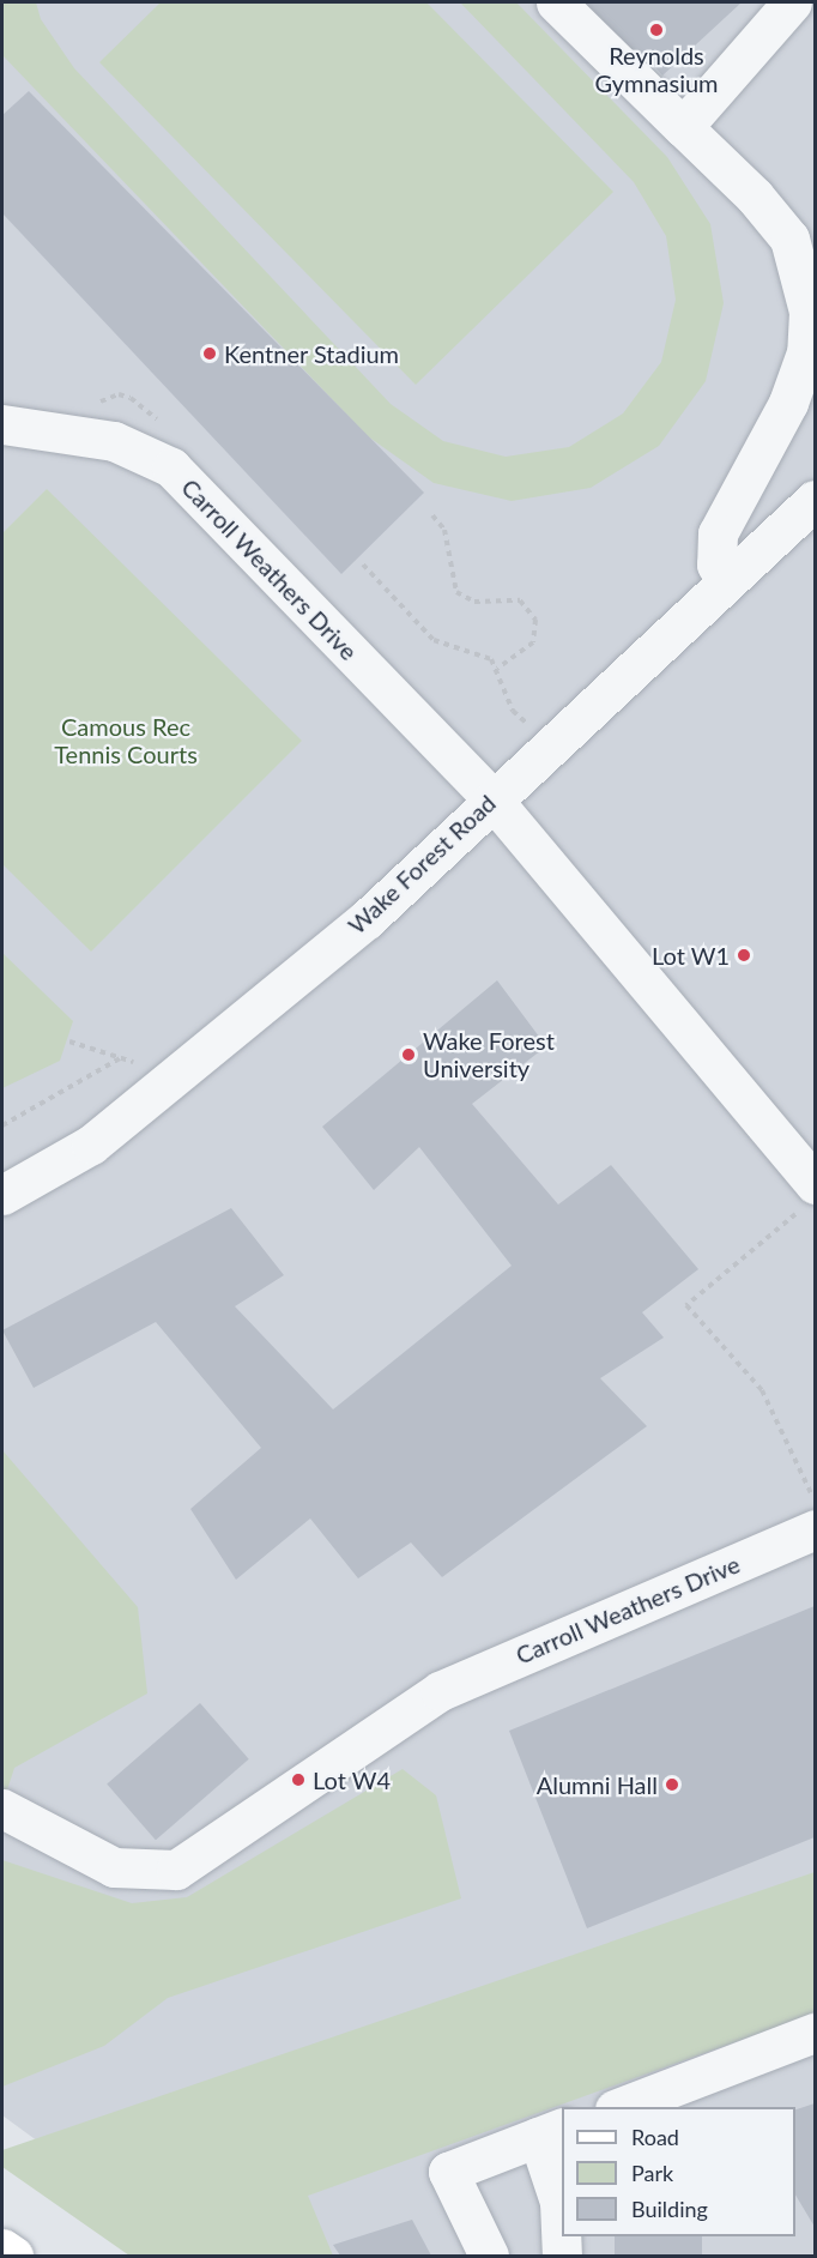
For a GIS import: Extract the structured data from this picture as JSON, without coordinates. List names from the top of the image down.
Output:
{
  "streets": {
    "street": ["Carroll Weathers Drive", "Wake Forest Road"]
  },
  "crossings": [
    ["Carroll Weathers Drive", "Wake Forest Road"]
  ],
  "parks": ["Camous Rec Tennis Courts"],
  "places": [
    "Reynolds Gymnasium",
    "Kentner Stadium",
    "Lot W1",
    "Wake Forest University",
    "Lot W4",
    "Alumni Hall"
  ],
  "legend": ["Road", "Park", "Building"]
}
